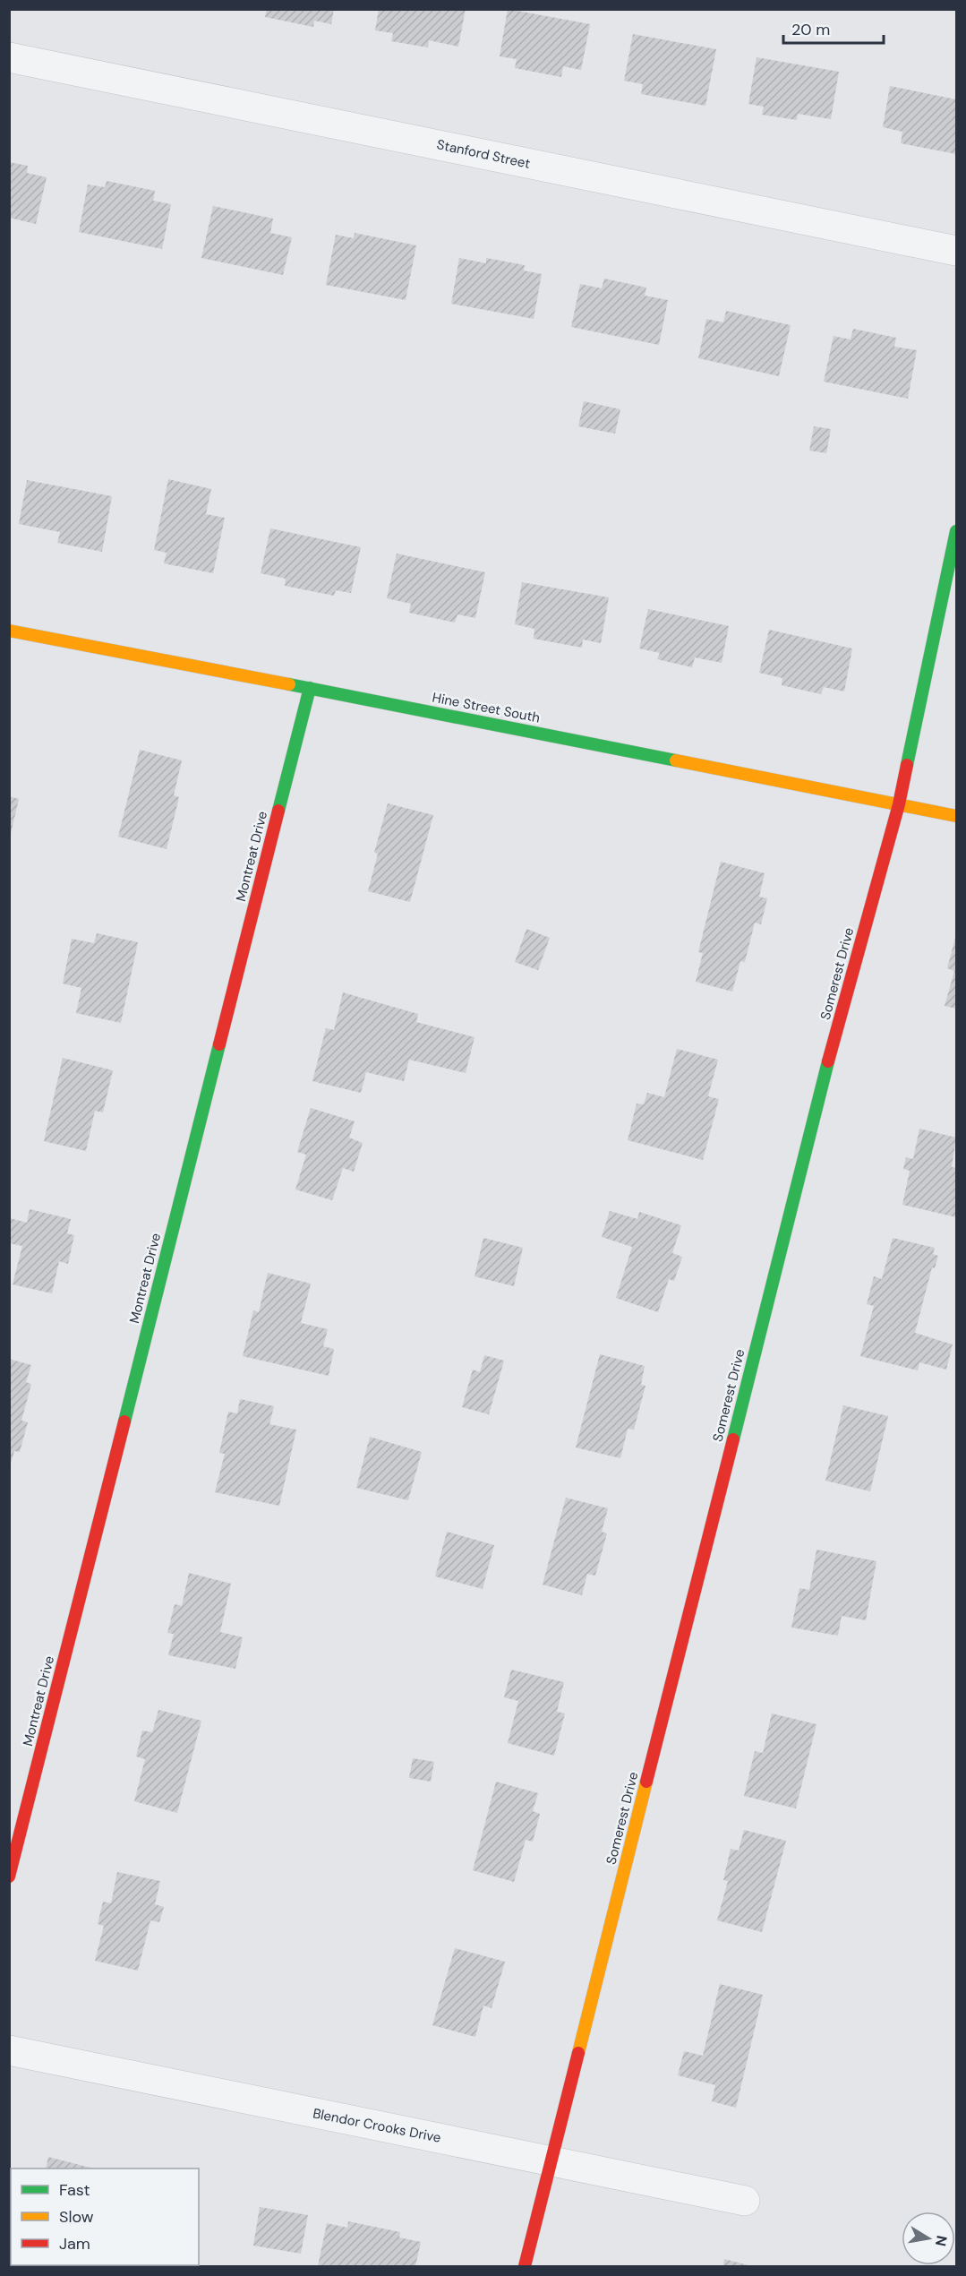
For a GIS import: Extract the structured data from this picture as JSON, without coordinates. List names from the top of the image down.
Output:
{
  "streets": {
    "street": [
      "Stanford Street",
      "Hine Street South",
      "Montreat Drive",
      "Somerest Drive",
      "Blendor Crooks Drive"
    ]
  },
  "crossings": [
    ["Hine Street South", "Montreat Drive"],
    ["Hine Street South", "Somerest Drive"],
    ["Somerest Drive", "Blendor Crooks Drive"]
  ],
  "legend": ["Fast", "Slow", "Jam"],
  "scale_bar": "20 m",
  "north": "right"
}
